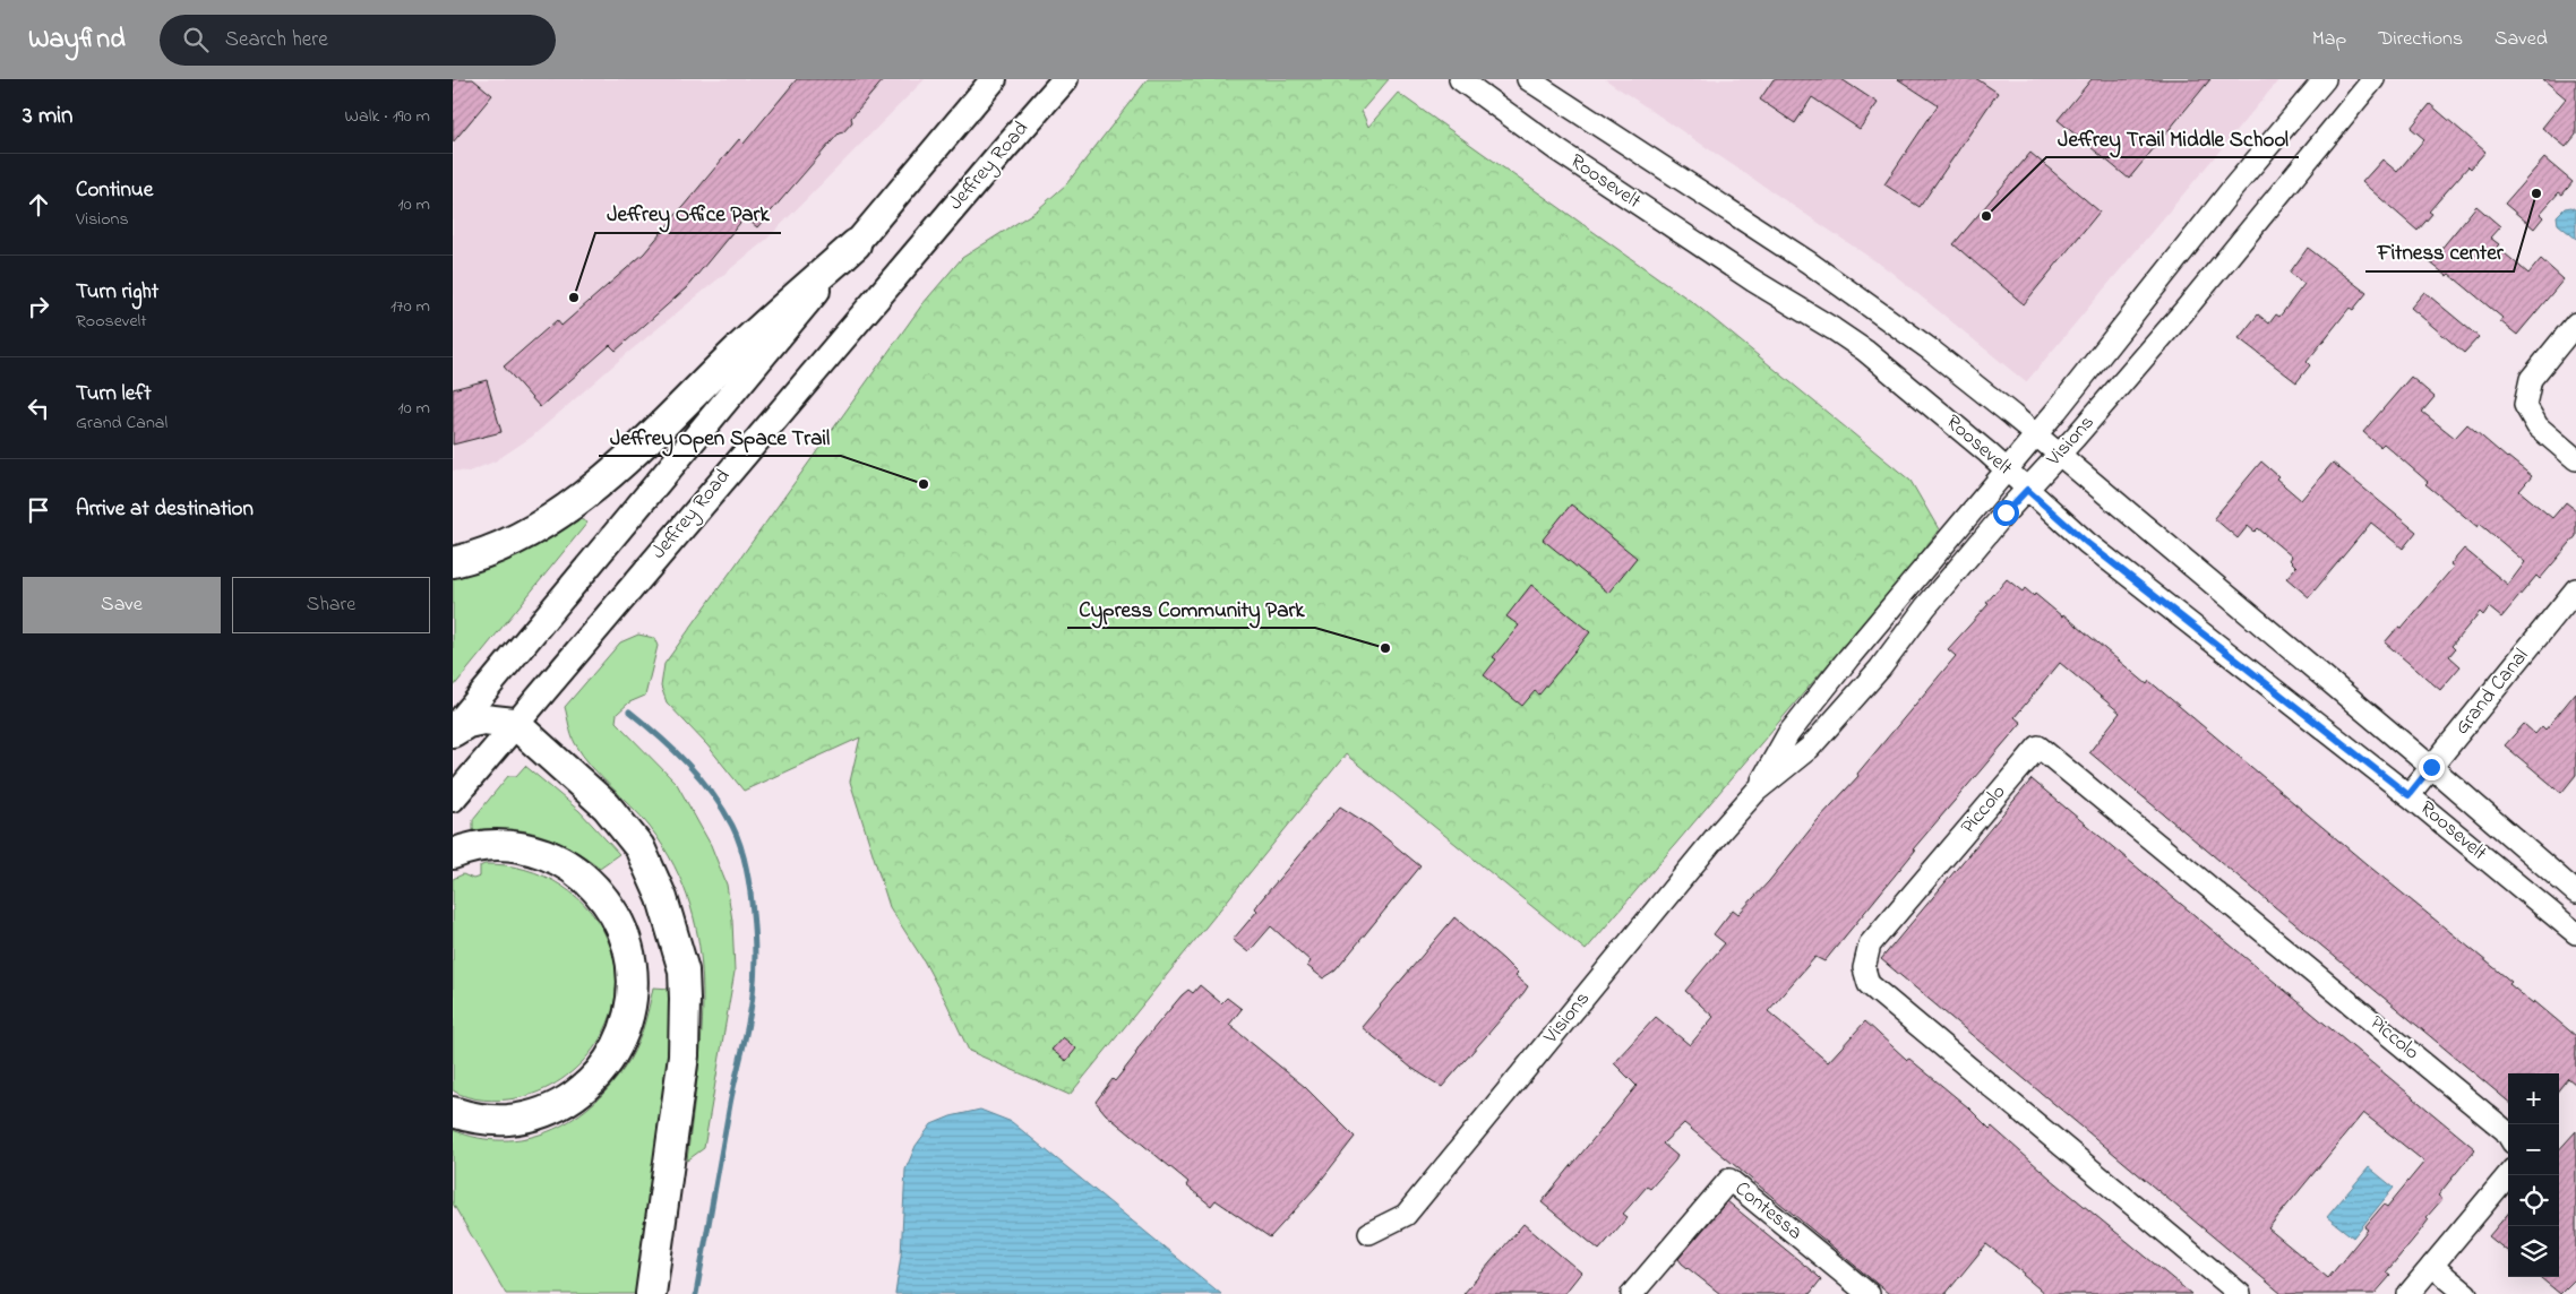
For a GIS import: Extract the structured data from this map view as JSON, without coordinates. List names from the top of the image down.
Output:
{
  "streets": {
    "main road": ["Jeffrey Road"],
    "street": [
      "Roosevelt",
      "Visions",
      "Grand Canal",
      "Piccolo",
      "Contessa"
    ]
  },
  "crossings": [
    ["Roosevelt", "Visions"],
    ["Roosevelt", "Grand Canal"]
  ],
  "places": [
    "Fitness center",
    "Jeffrey Trail Middle School",
    "Jeffrey Office Park",
    "Jeffrey Open Space Trail",
    "Cypress Community Park"
  ],
  "page": {
    "header": "Wayfind",
    "search": "Search here",
    "nav": ["Map", "Directions", "Saved"],
    "heading": ["3 min", "Walk · 190 m"],
    "list": [
      ["Continue", "Visions", "10 m"],
      ["Turn right", "Roosevelt", "170 m"],
      ["Turn left", "Grand Canal", "10 m"],
      "Arrive at destination"
    ],
    "buttons": ["Save", "Share"],
    "map_buttons": ["+", "−"]
  }
}
